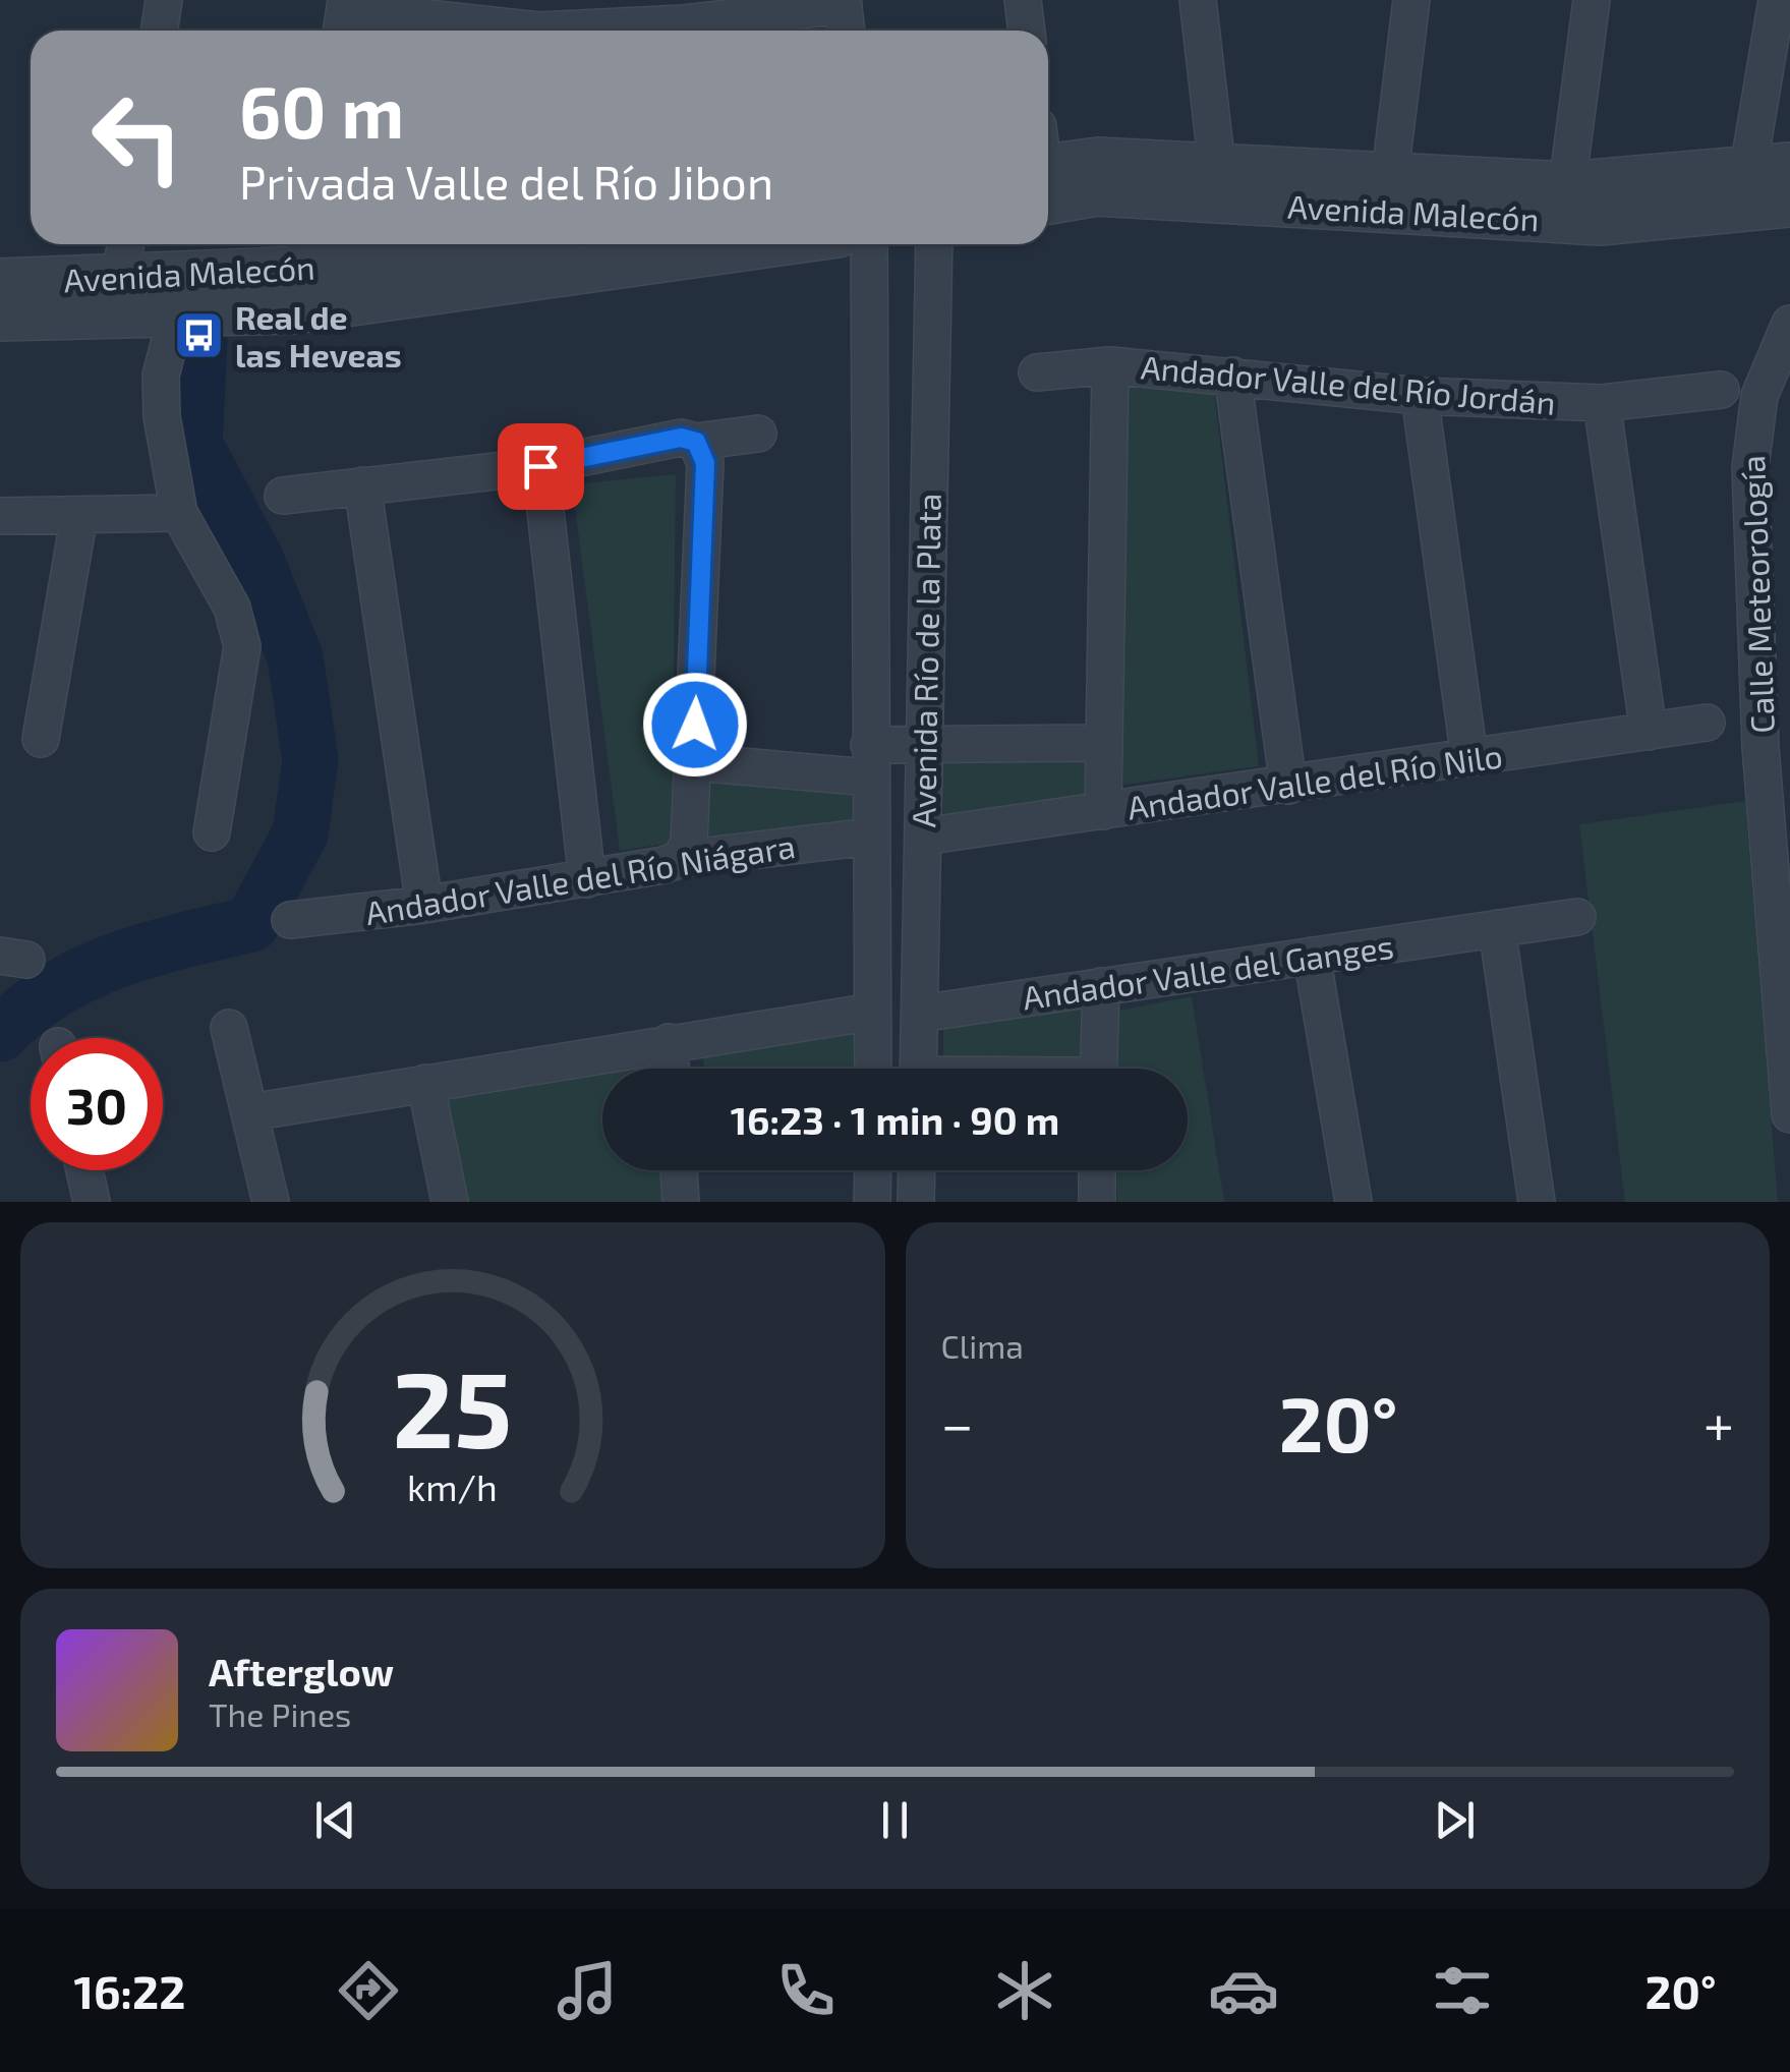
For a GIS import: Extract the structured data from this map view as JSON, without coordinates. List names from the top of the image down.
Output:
{
  "streets": {
    "street": [
      "Avenida Malecón",
      "Andador Valle del Río Jordán",
      "Calle Meteorología",
      "Avenida Río de la Plata",
      "Andador Valle del Río Nilo",
      "Andador Valle del Río Niágara",
      "Andador Valle del Ganges"
    ]
  },
  "crossings": [
    ["Avenida Río de la Plata", "Andador Valle del Río Nilo"],
    ["Avenida Río de la Plata", "Andador Valle del Río Niágara"],
    ["Avenida Río de la Plata", "Andador Valle del Ganges"]
  ],
  "places": {
    "bus stop": ["Real de las Heveas"]
  },
  "page": {
    "turn": ["60 m", "Privada Valle del Río Jibon"],
    "limit": "30",
    "trip": "16:23 · 1 min · 90 m",
    "tile": "Clima",
    "heat": ["−", "20°", "+"],
    "song": ["Afterglow", "The Pines"],
    "tabs": ["16:22", "20°"],
    "gauge": ["25", "km/h"]
  }
}
